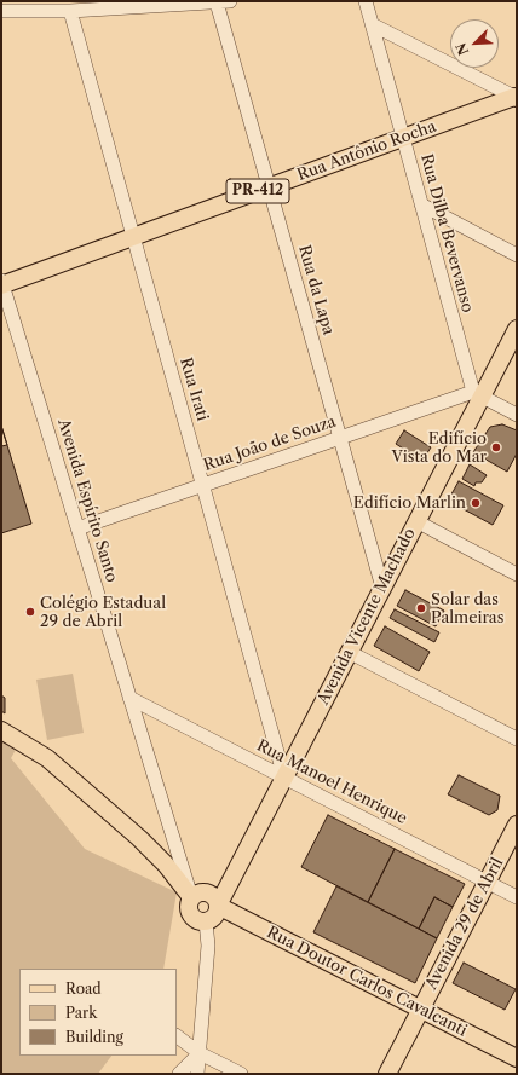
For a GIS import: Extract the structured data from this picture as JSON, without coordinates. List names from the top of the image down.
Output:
{
  "streets": {
    "main road": [
      "Rua Antônio Rocha",
      "PR-412",
      "Avenida Vicente Machado",
      "Avenida 29 de Abril",
      "Rua Doutor Carlos Cavalcanti"
    ],
    "street": [
      "Rua Dilba Bevervanso",
      "Rua da Lapa",
      "Rua Irati",
      "Rua João de Souza",
      "Avenida Espírito Santo",
      "Rua Manoel Henrique"
    ]
  },
  "crossings": [
    ["Rua Antônio Rocha", "Rua Dilba Bevervanso"],
    ["Rua Antônio Rocha", "Rua da Lapa"],
    ["Rua Antônio Rocha", "Rua Irati"],
    ["Rua Antônio Rocha", "Avenida Espírito Santo"],
    ["Rua Dilba Bevervanso", "Rua João de Souza"],
    ["Rua Dilba Bevervanso", "Avenida Vicente Machado"],
    ["Rua da Lapa", "Rua João de Souza"],
    ["Rua da Lapa", "Avenida Vicente Machado"],
    ["Rua Irati", "Rua João de Souza"],
    ["Rua Irati", "Avenida Vicente Machado"],
    ["Rua Irati", "Rua Manoel Henrique"],
    ["Rua João de Souza", "Avenida Espírito Santo"],
    ["Rua João de Souza", "Avenida Vicente Machado"],
    ["Avenida Espírito Santo", "Avenida Vicente Machado"],
    ["Avenida Espírito Santo", "Rua Manoel Henrique"],
    ["Avenida Espírito Santo", "Rua Doutor Carlos Cavalcanti"],
    ["Avenida Vicente Machado", "Rua Manoel Henrique"],
    ["Avenida Vicente Machado", "Rua Doutor Carlos Cavalcanti"],
    ["Rua Manoel Henrique", "Avenida 29 de Abril"],
    ["Avenida 29 de Abril", "Rua Doutor Carlos Cavalcanti"]
  ],
  "places": [
    "Edifício Vista do Mar",
    "Edifício Marlin",
    "Solar das Palmeiras",
    "Colégio Estadual 29 de Abril"
  ],
  "legend": ["Road", "Park", "Building"],
  "north": "bottom left"
}
